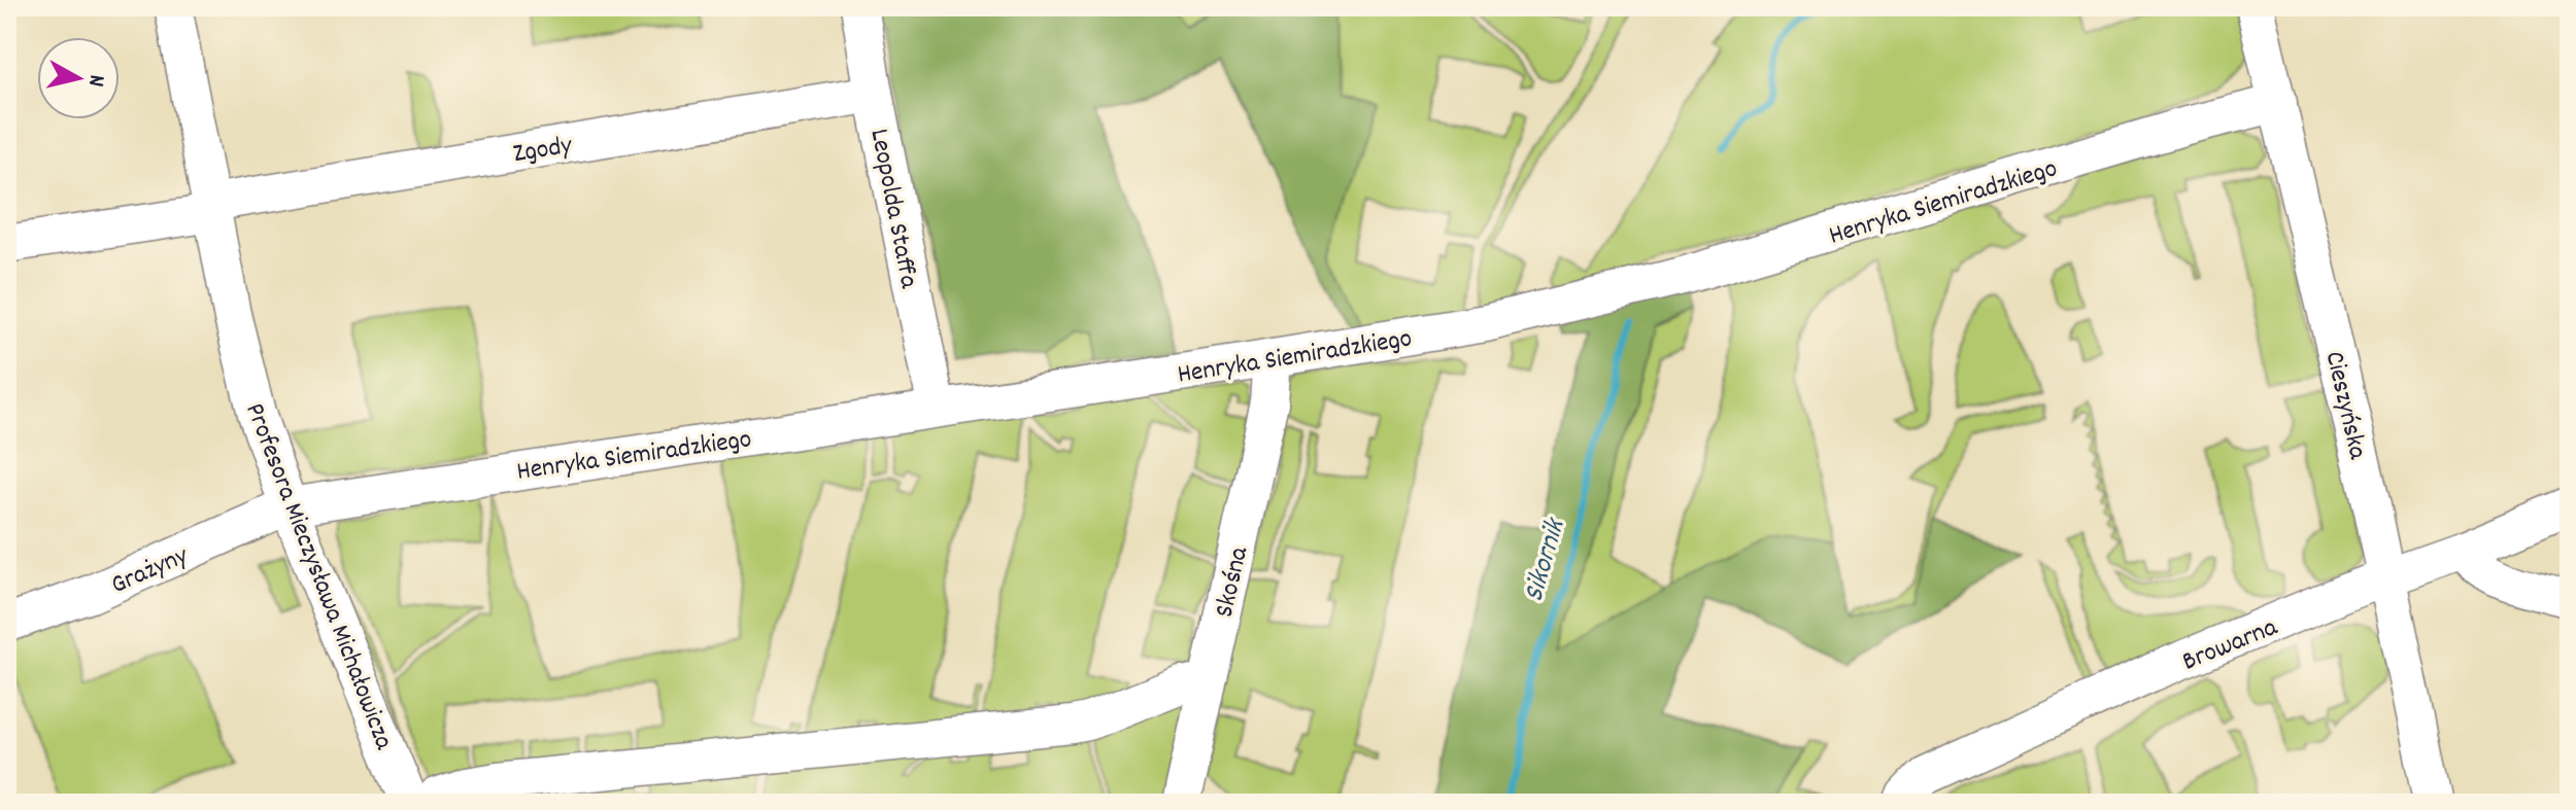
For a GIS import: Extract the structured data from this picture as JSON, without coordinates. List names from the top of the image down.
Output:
{
  "streets": {
    "street": [
      "Zgody",
      "Henryka Siemiradzkiego",
      "Leopolda Staffa",
      "Cieszyńska",
      "Grażyny",
      "Profesora Mieczysława Michałowicza",
      "Skośna",
      "Browarna"
    ]
  },
  "crossings": [
    ["Zgody", "Leopolda Staffa"],
    ["Zgody", "Profesora Mieczysława Michałowicza"],
    ["Henryka Siemiradzkiego", "Leopolda Staffa"],
    ["Henryka Siemiradzkiego", "Cieszyńska"],
    ["Henryka Siemiradzkiego", "Grażyny"],
    ["Henryka Siemiradzkiego", "Profesora Mieczysława Michałowicza"],
    ["Henryka Siemiradzkiego", "Skośna"],
    ["Cieszyńska", "Browarna"],
    ["Grażyny", "Profesora Mieczysława Michałowicza"]
  ],
  "water": ["Sikornik"],
  "north": "right"
}
